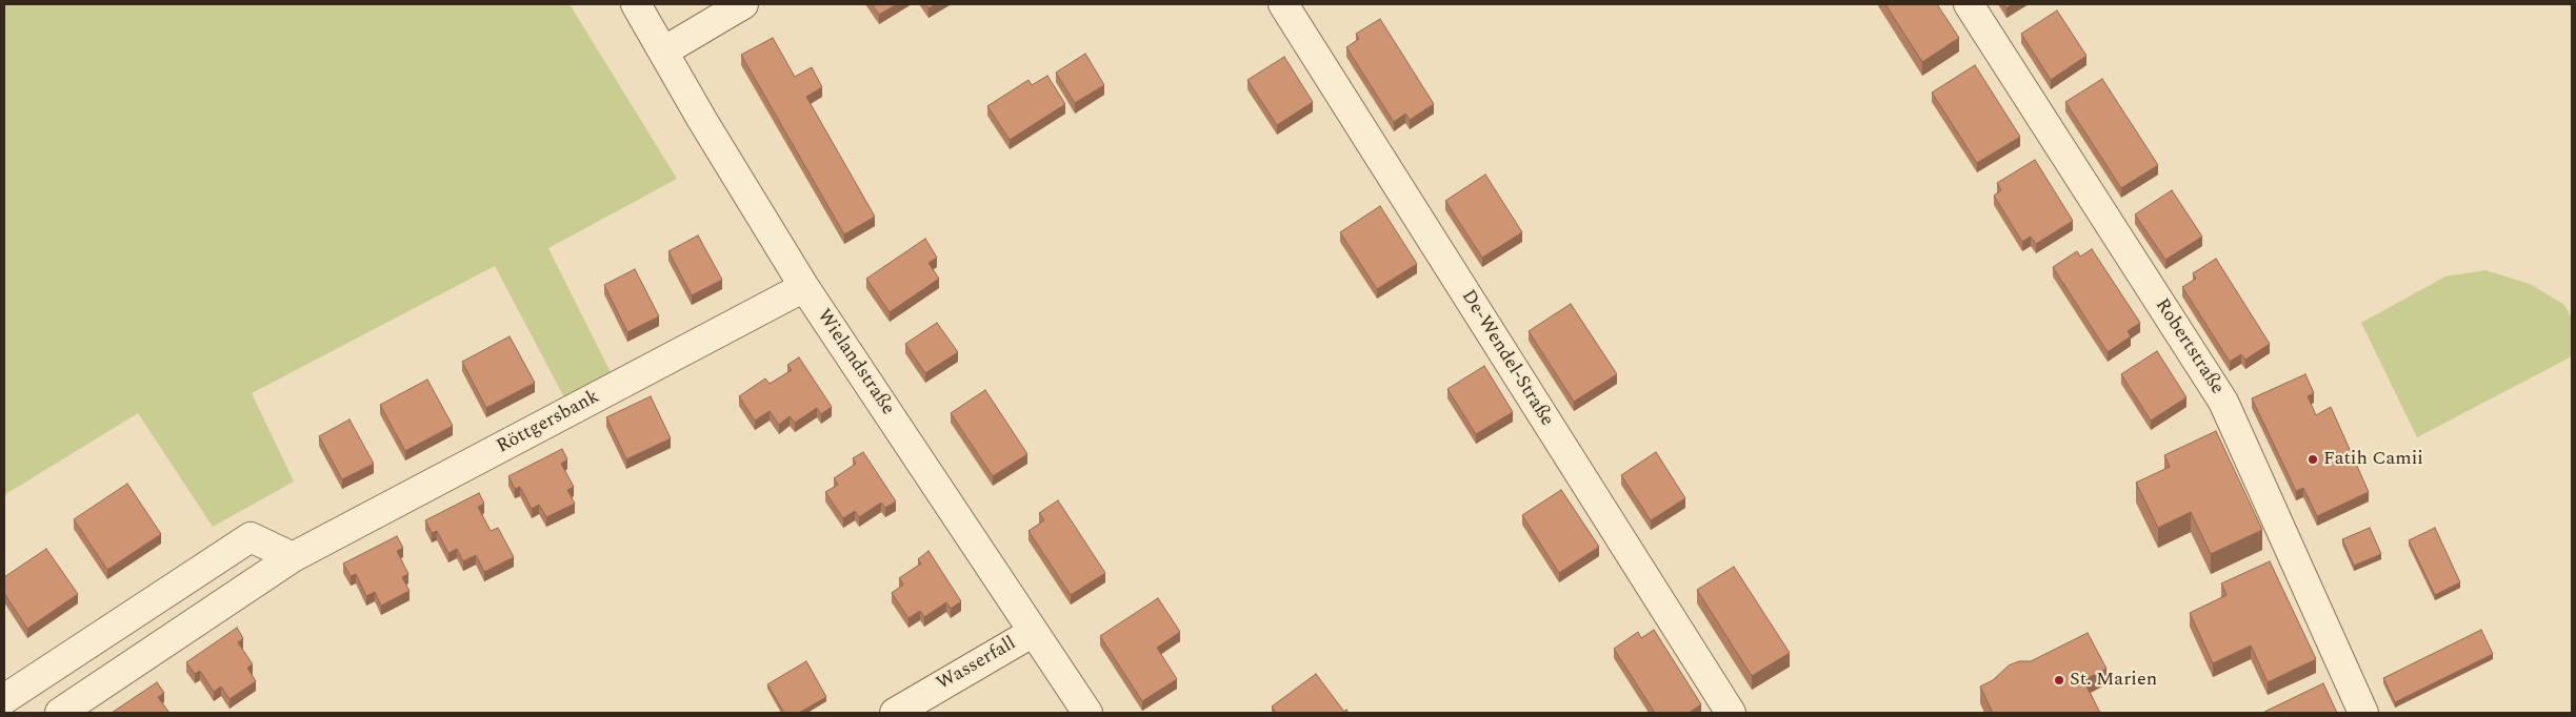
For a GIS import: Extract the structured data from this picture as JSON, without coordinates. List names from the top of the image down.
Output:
{
  "streets": {
    "street": [
      "Robertstraße",
      "De-Wendel-Straße",
      "Wielandstraße",
      "Röttgersbank",
      "Wasserfall"
    ]
  },
  "crossings": [
    ["Wielandstraße", "Röttgersbank"],
    ["Wielandstraße", "Wasserfall"]
  ],
  "places": ["Fatih Camii", "St. Marien"]
}
